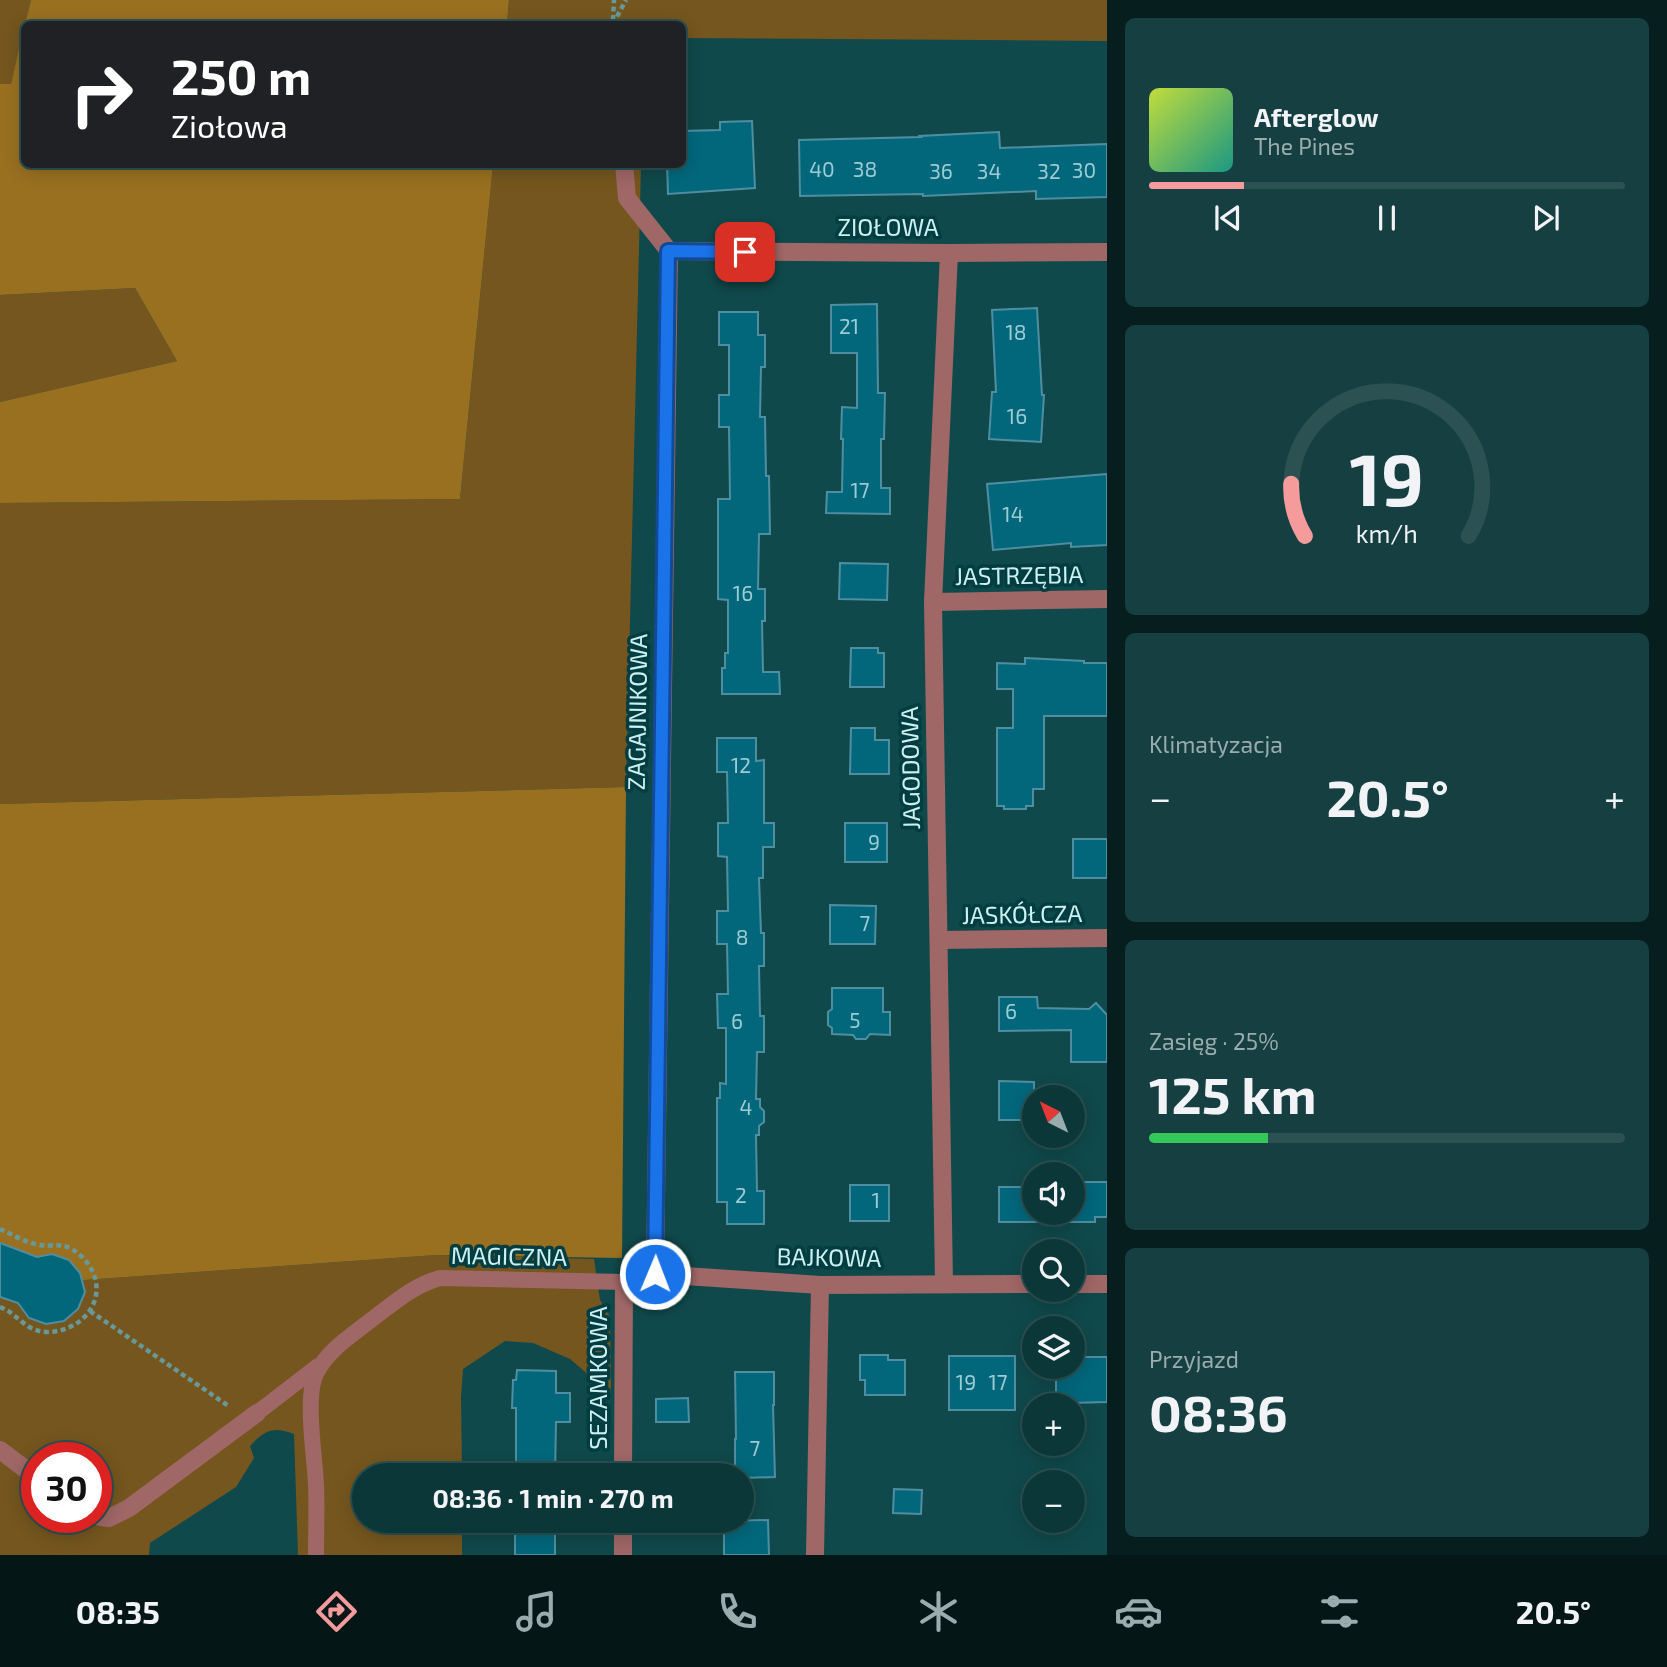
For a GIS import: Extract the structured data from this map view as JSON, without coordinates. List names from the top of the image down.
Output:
{
  "streets": {
    "street": [
      "ZIOŁOWA",
      "JASTRZĘBIA",
      "ZAGAJNIKOWA",
      "JAGODOWA",
      "JASKÓŁCZA",
      "BAJKOWA",
      "SEZAMKOWA"
    ],
    "lane": ["MAGICZNA"]
  },
  "crossings": [
    ["ZIOŁOWA", "ZAGAJNIKOWA"],
    ["ZIOŁOWA", "JAGODOWA"],
    ["JASTRZĘBIA", "JAGODOWA"],
    ["ZAGAJNIKOWA", "BAJKOWA"],
    ["JAGODOWA", "JASKÓŁCZA"],
    ["JAGODOWA", "BAJKOWA"],
    ["MAGICZNA", "BAJKOWA"],
    ["MAGICZNA", "SEZAMKOWA"],
    ["BAJKOWA", "SEZAMKOWA"]
  ],
  "house_numbers": [
    "40",
    "38",
    "30",
    "36",
    "34",
    "32",
    "21",
    "18",
    "16",
    "17",
    "14",
    "16",
    "12",
    "9",
    "7",
    "8",
    "6",
    "5",
    "6",
    "4",
    "2",
    "1",
    "19",
    "17",
    "7"
  ],
  "north": "top left",
  "page": {
    "turn": ["250 m", "Ziołowa"],
    "song": ["Afterglow", "The Pines"],
    "tile": [
      "Klimatyzacja",
      ["Zasięg · 25%", "125 km"],
      ["Przyjazd", "08:36"]
    ],
    "heat": ["−", "20.5°", "+"],
    "map_buttons": ["+", "−"],
    "limit": "30",
    "trip": "08:36 · 1 min · 270 m",
    "tabs": ["08:35", "20.5°"],
    "gauge": ["19", "km/h"]
  }
}
